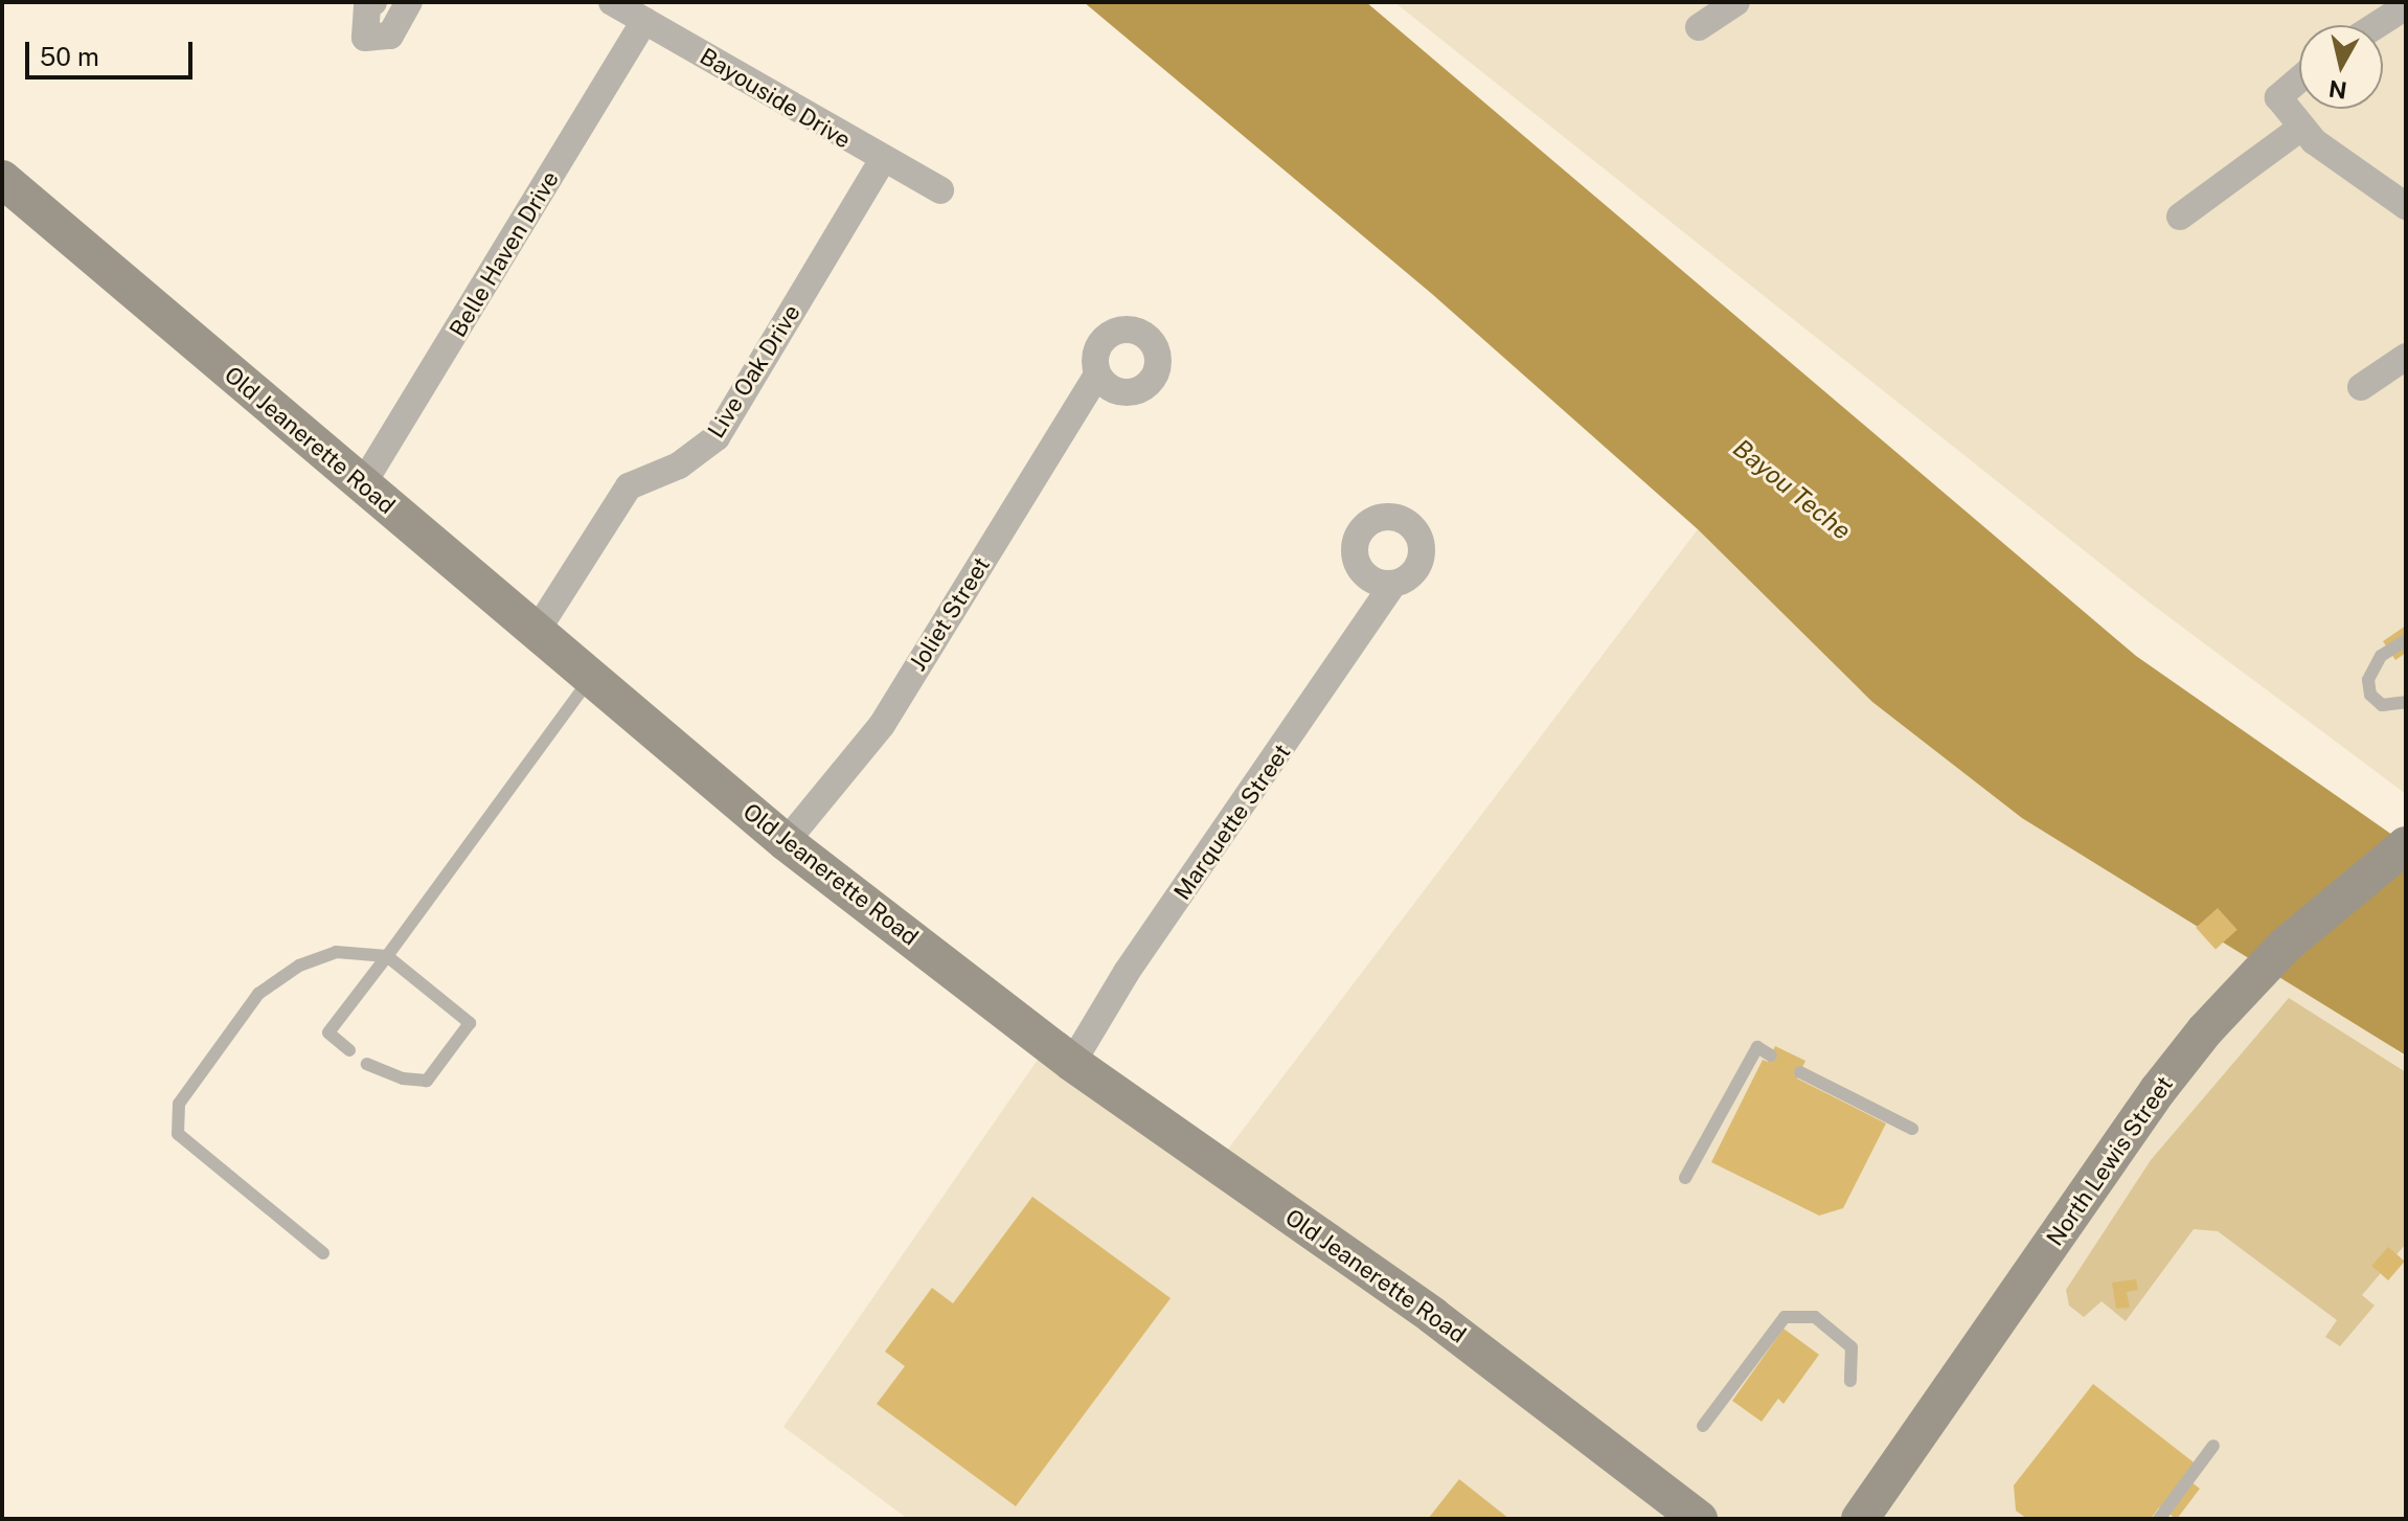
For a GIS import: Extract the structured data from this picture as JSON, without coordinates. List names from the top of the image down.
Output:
{
  "streets": {
    "main road": ["Old Jeanerette Road", "North Lewis Street"],
    "street": [
      "Bayouside Drive",
      "Belle Haven Drive",
      "Live Oak Drive",
      "Joliet Street",
      "Marquette Street"
    ]
  },
  "crossings": [
    ["Bayouside Drive", "Belle Haven Drive"],
    ["Bayouside Drive", "Live Oak Drive"],
    ["Belle Haven Drive", "Old Jeanerette Road"],
    ["Live Oak Drive", "Old Jeanerette Road"],
    ["Old Jeanerette Road", "Joliet Street"],
    ["Old Jeanerette Road", "Marquette Street"]
  ],
  "water": ["Bayou Teche"],
  "scale_bar": "50 m",
  "north": "bottom"
}
